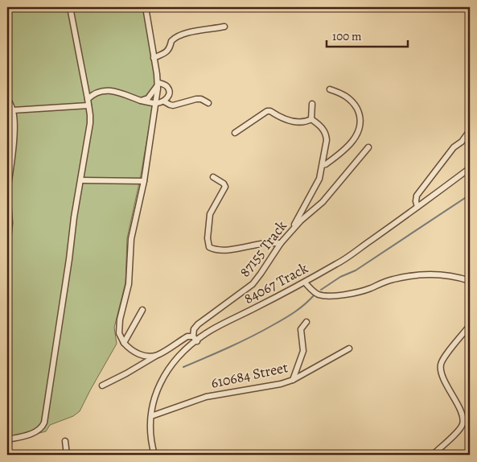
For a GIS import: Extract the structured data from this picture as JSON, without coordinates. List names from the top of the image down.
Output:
{
  "streets": {
    "street": ["87155 Track", "84067 Track", "610684 Street"]
  },
  "crossings": [
    ["84067 Track", "610684 Street"]
  ],
  "scale_bar": "100 m"
}
